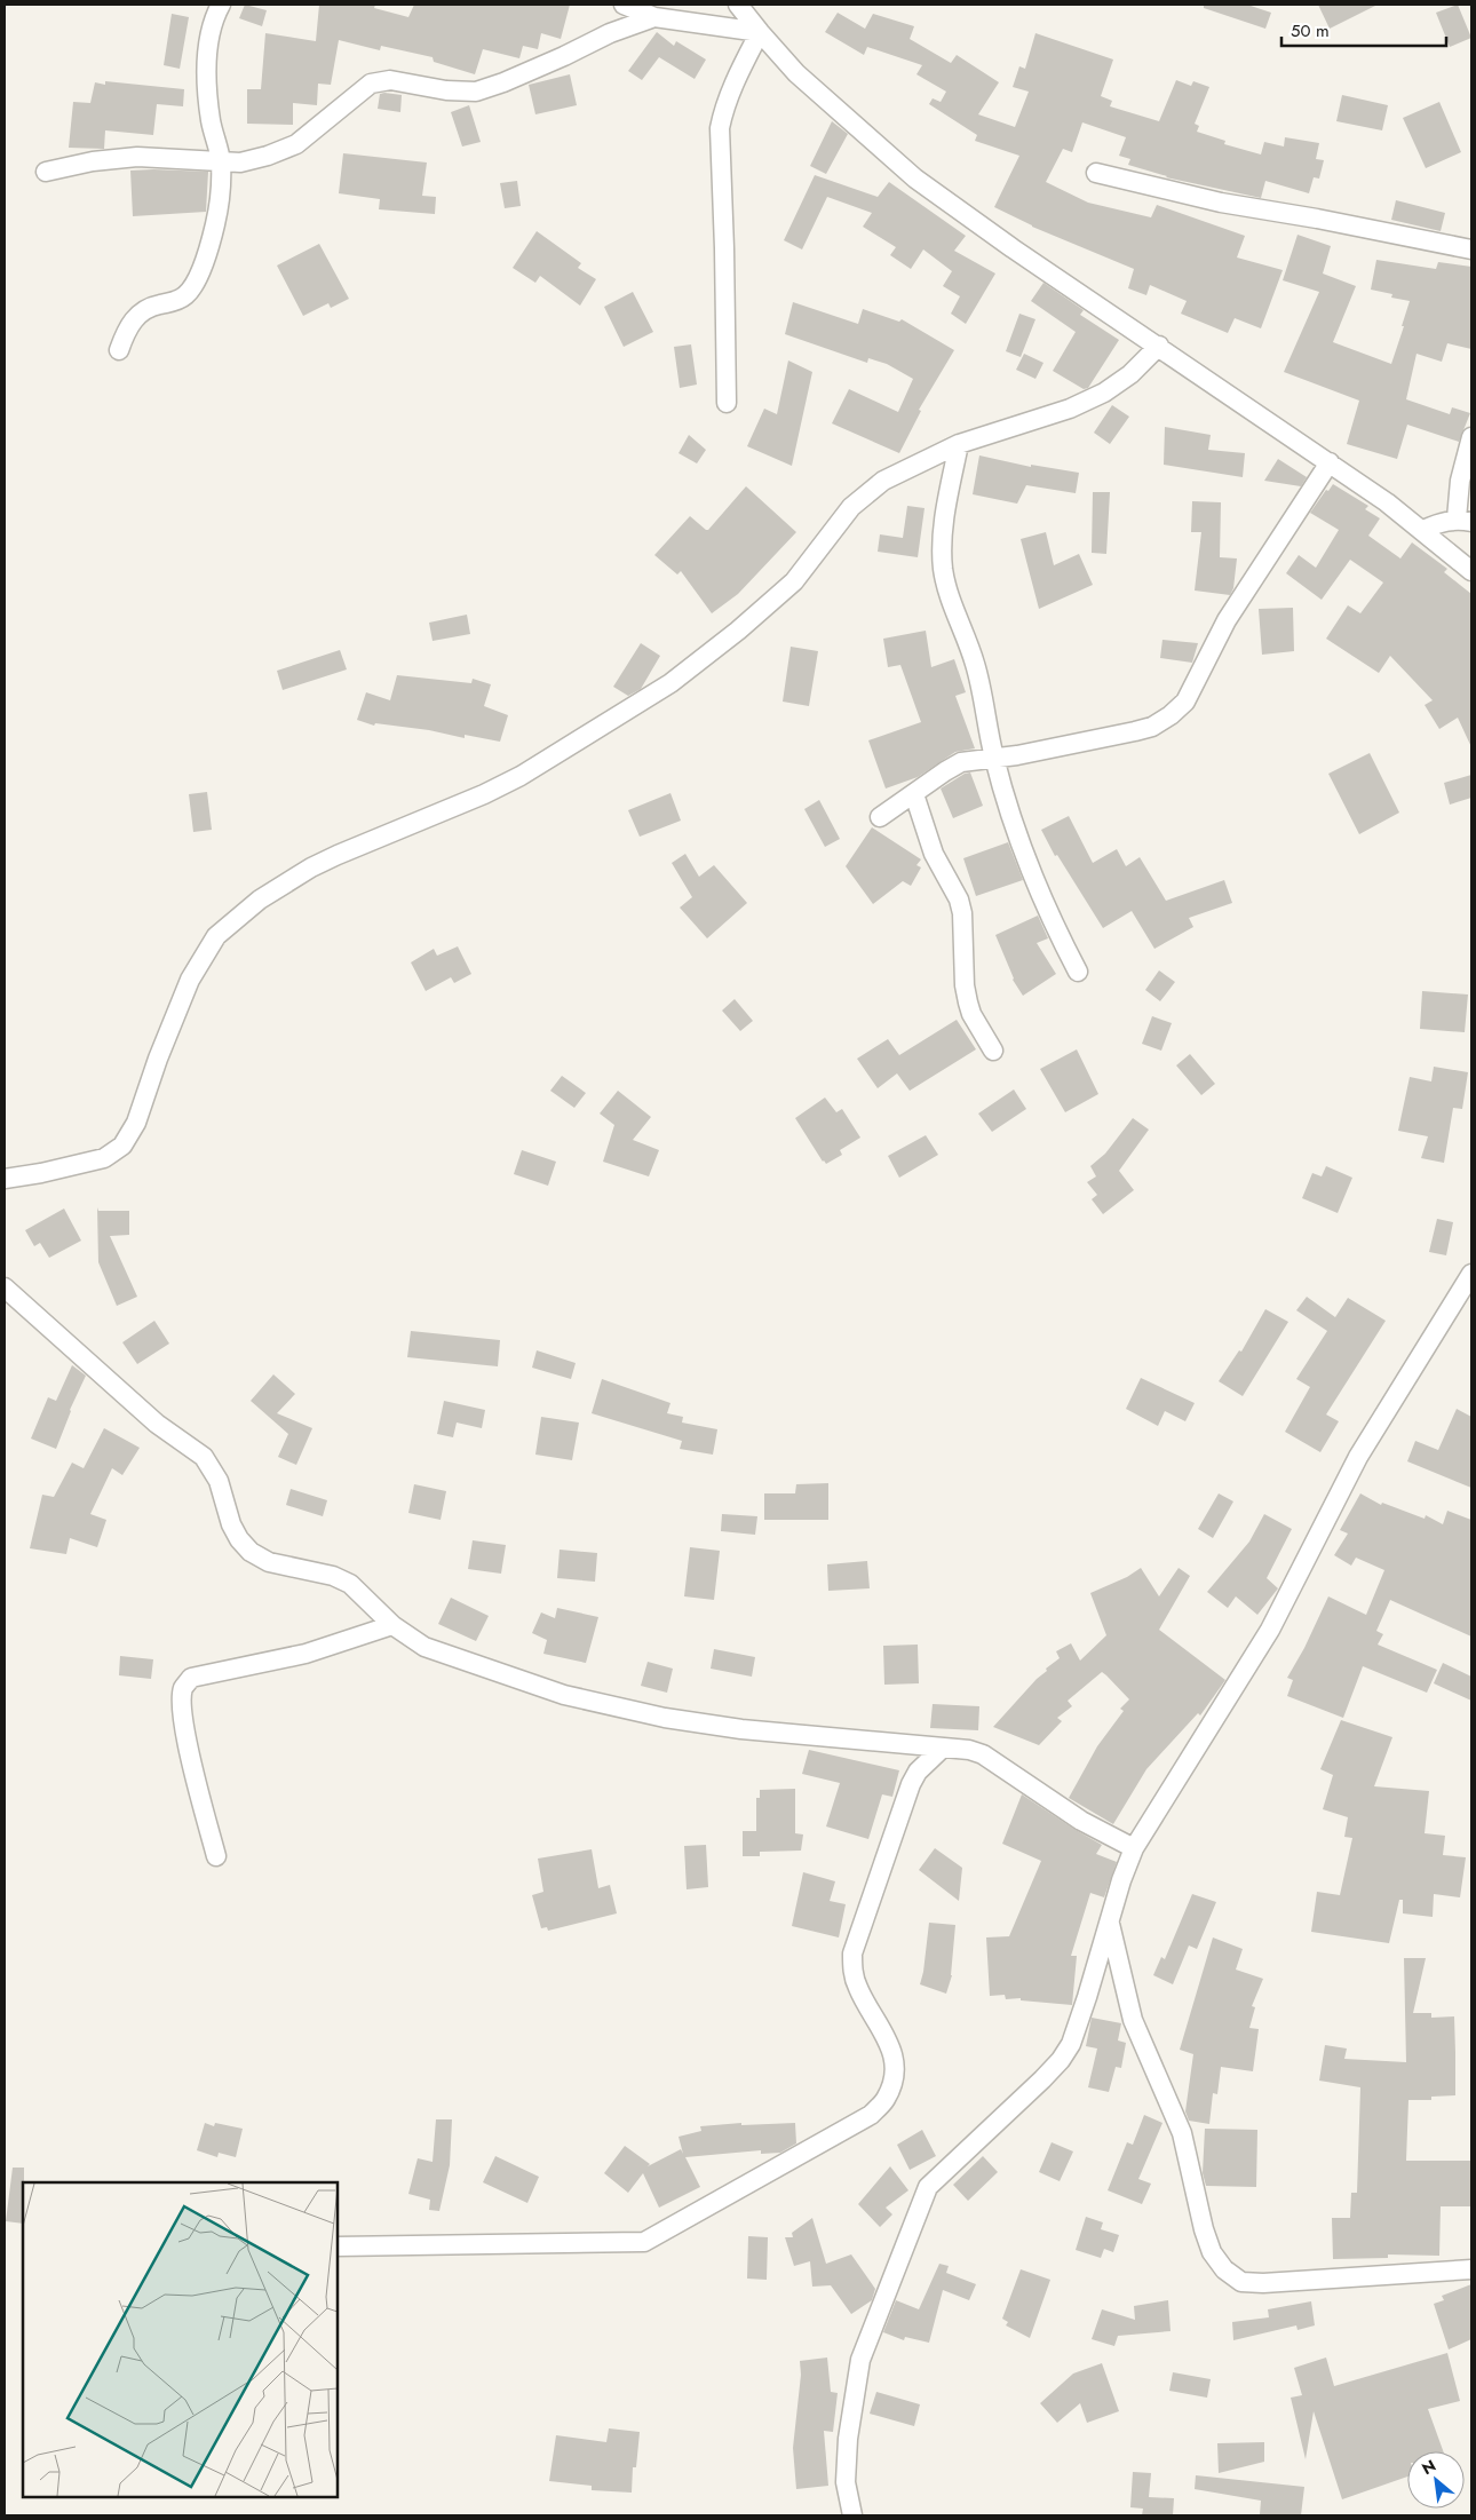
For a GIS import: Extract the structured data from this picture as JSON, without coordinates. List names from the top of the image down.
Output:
{
  "scale_bar": "50 m",
  "north": "top left"
}
